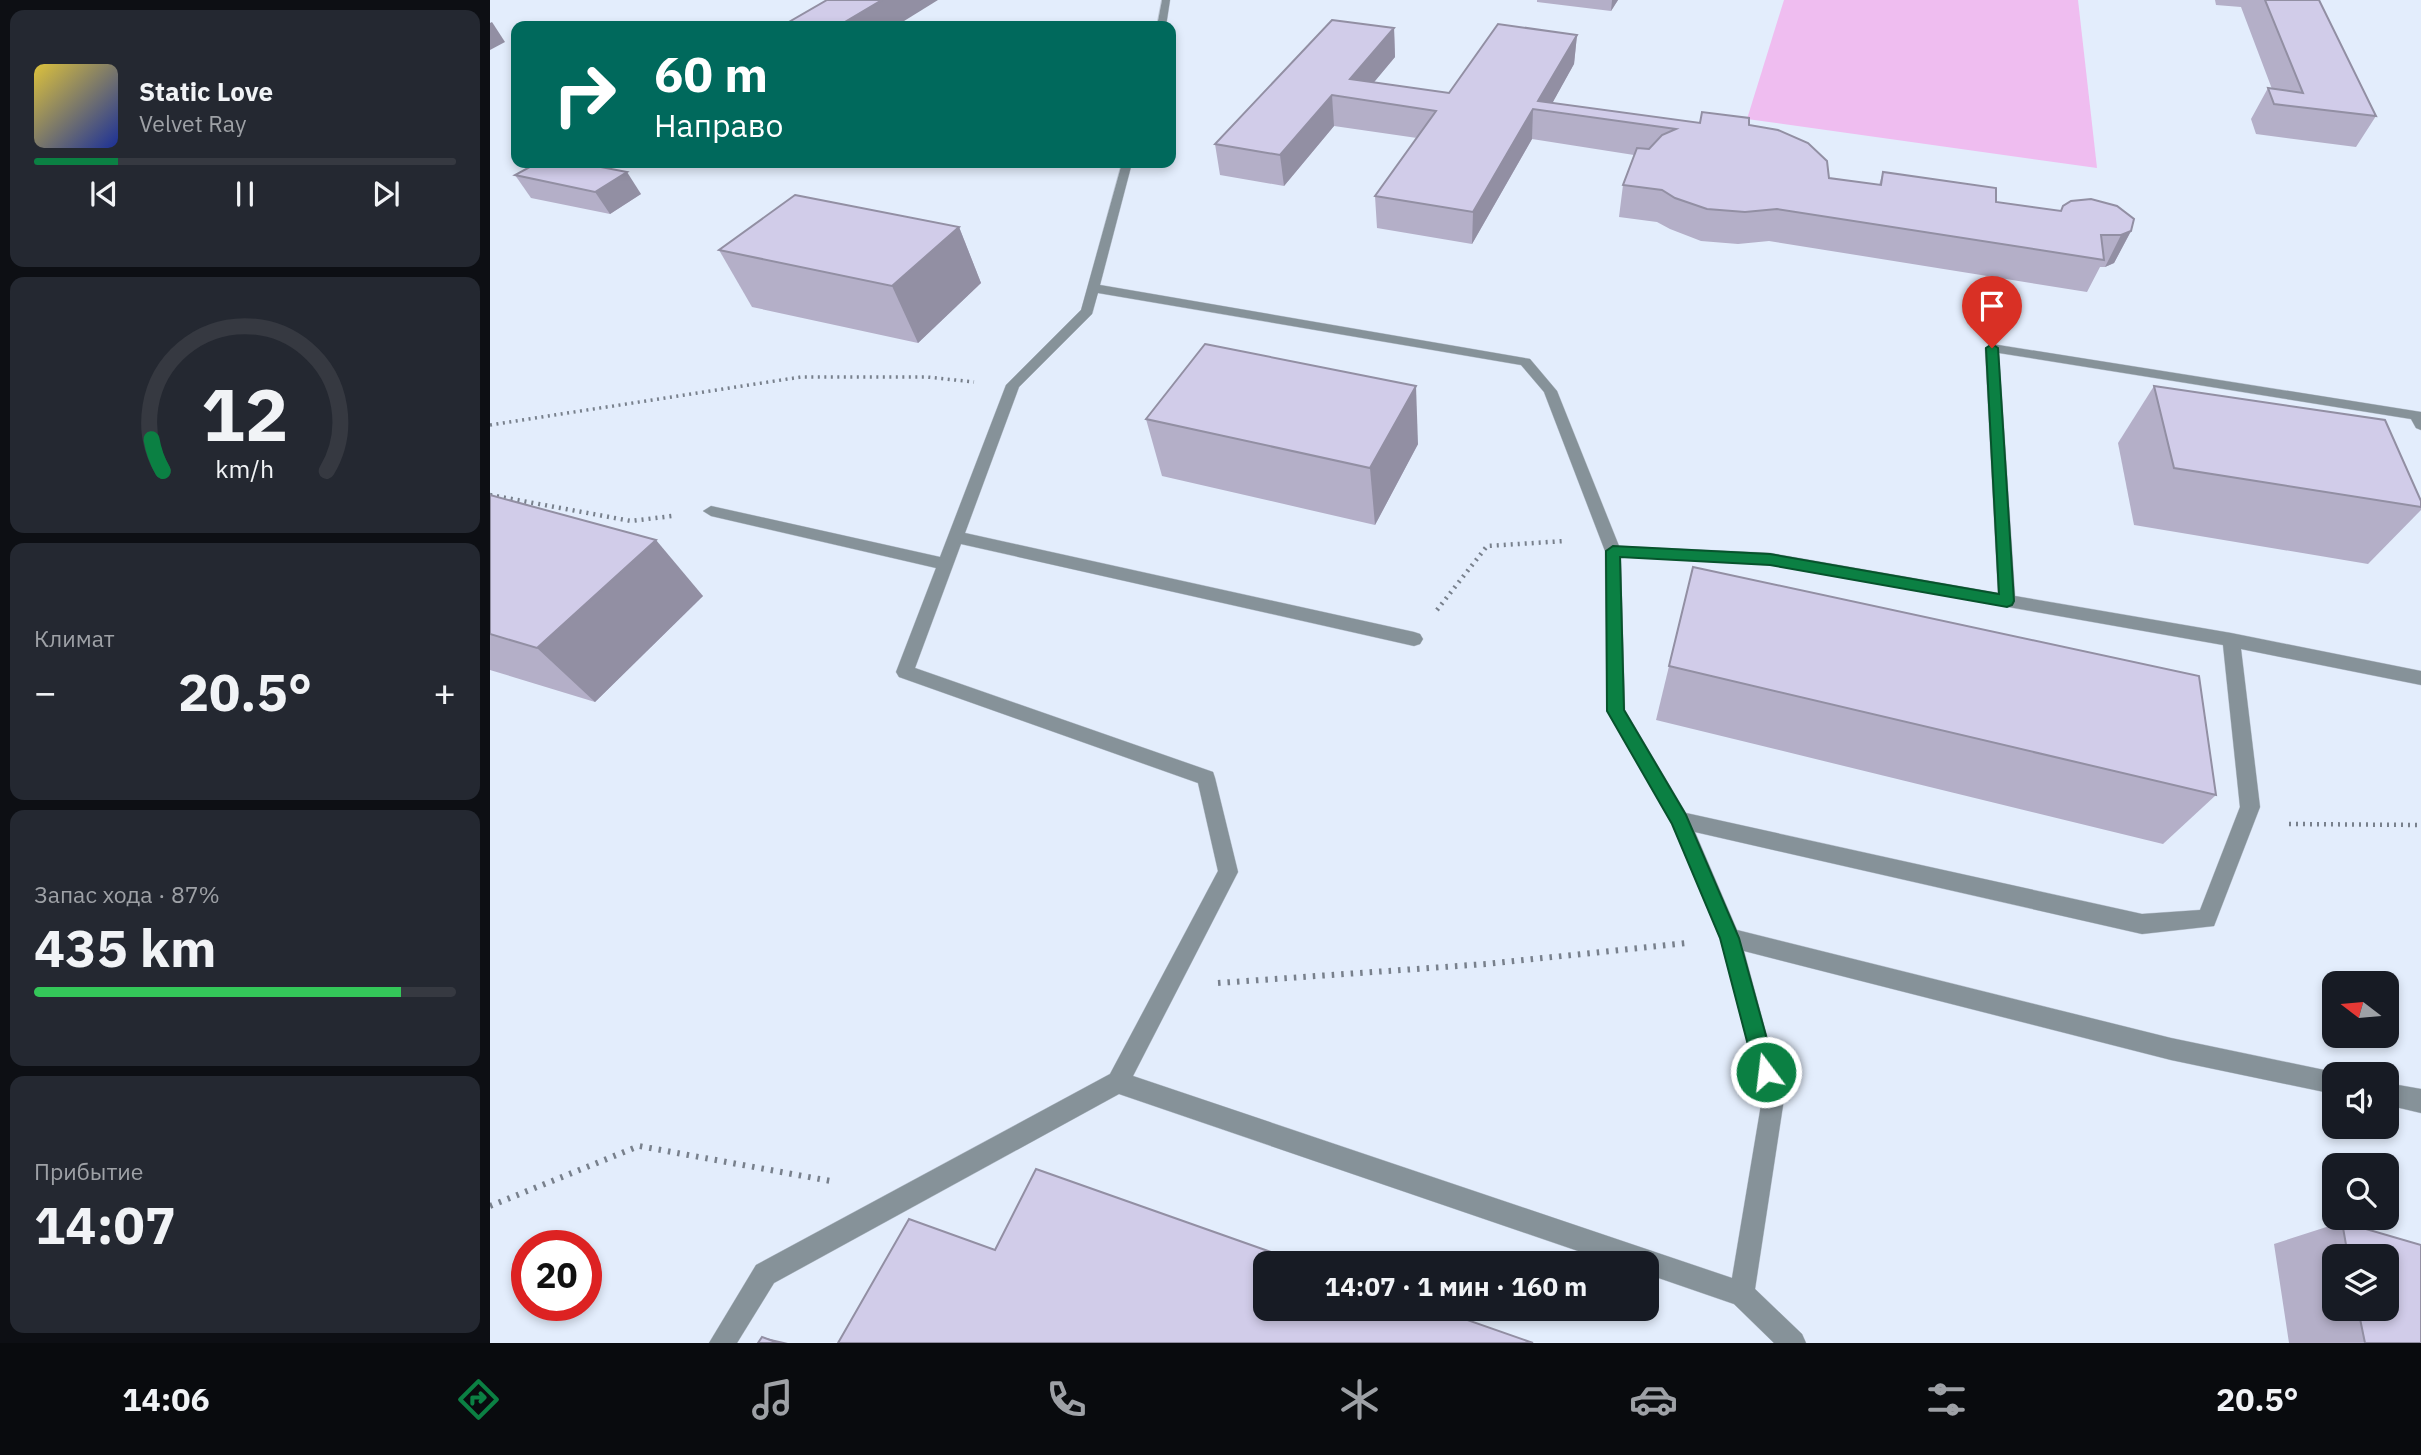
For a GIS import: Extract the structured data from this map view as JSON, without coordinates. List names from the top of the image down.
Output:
{
  "north": "left",
  "page": {
    "turn": ["60 m", "Направо"],
    "song": ["Static Love", "Velvet Ray"],
    "tile": [
      "Климат",
      ["Запас хода · 87%", "435 km"],
      ["Прибытие", "14:07"]
    ],
    "heat": ["−", "20.5°", "+"],
    "limit": "20",
    "trip": "14:07 · 1 мин · 160 m",
    "tabs": ["14:06", "20.5°"],
    "gauge": ["12", "km/h"]
  }
}
